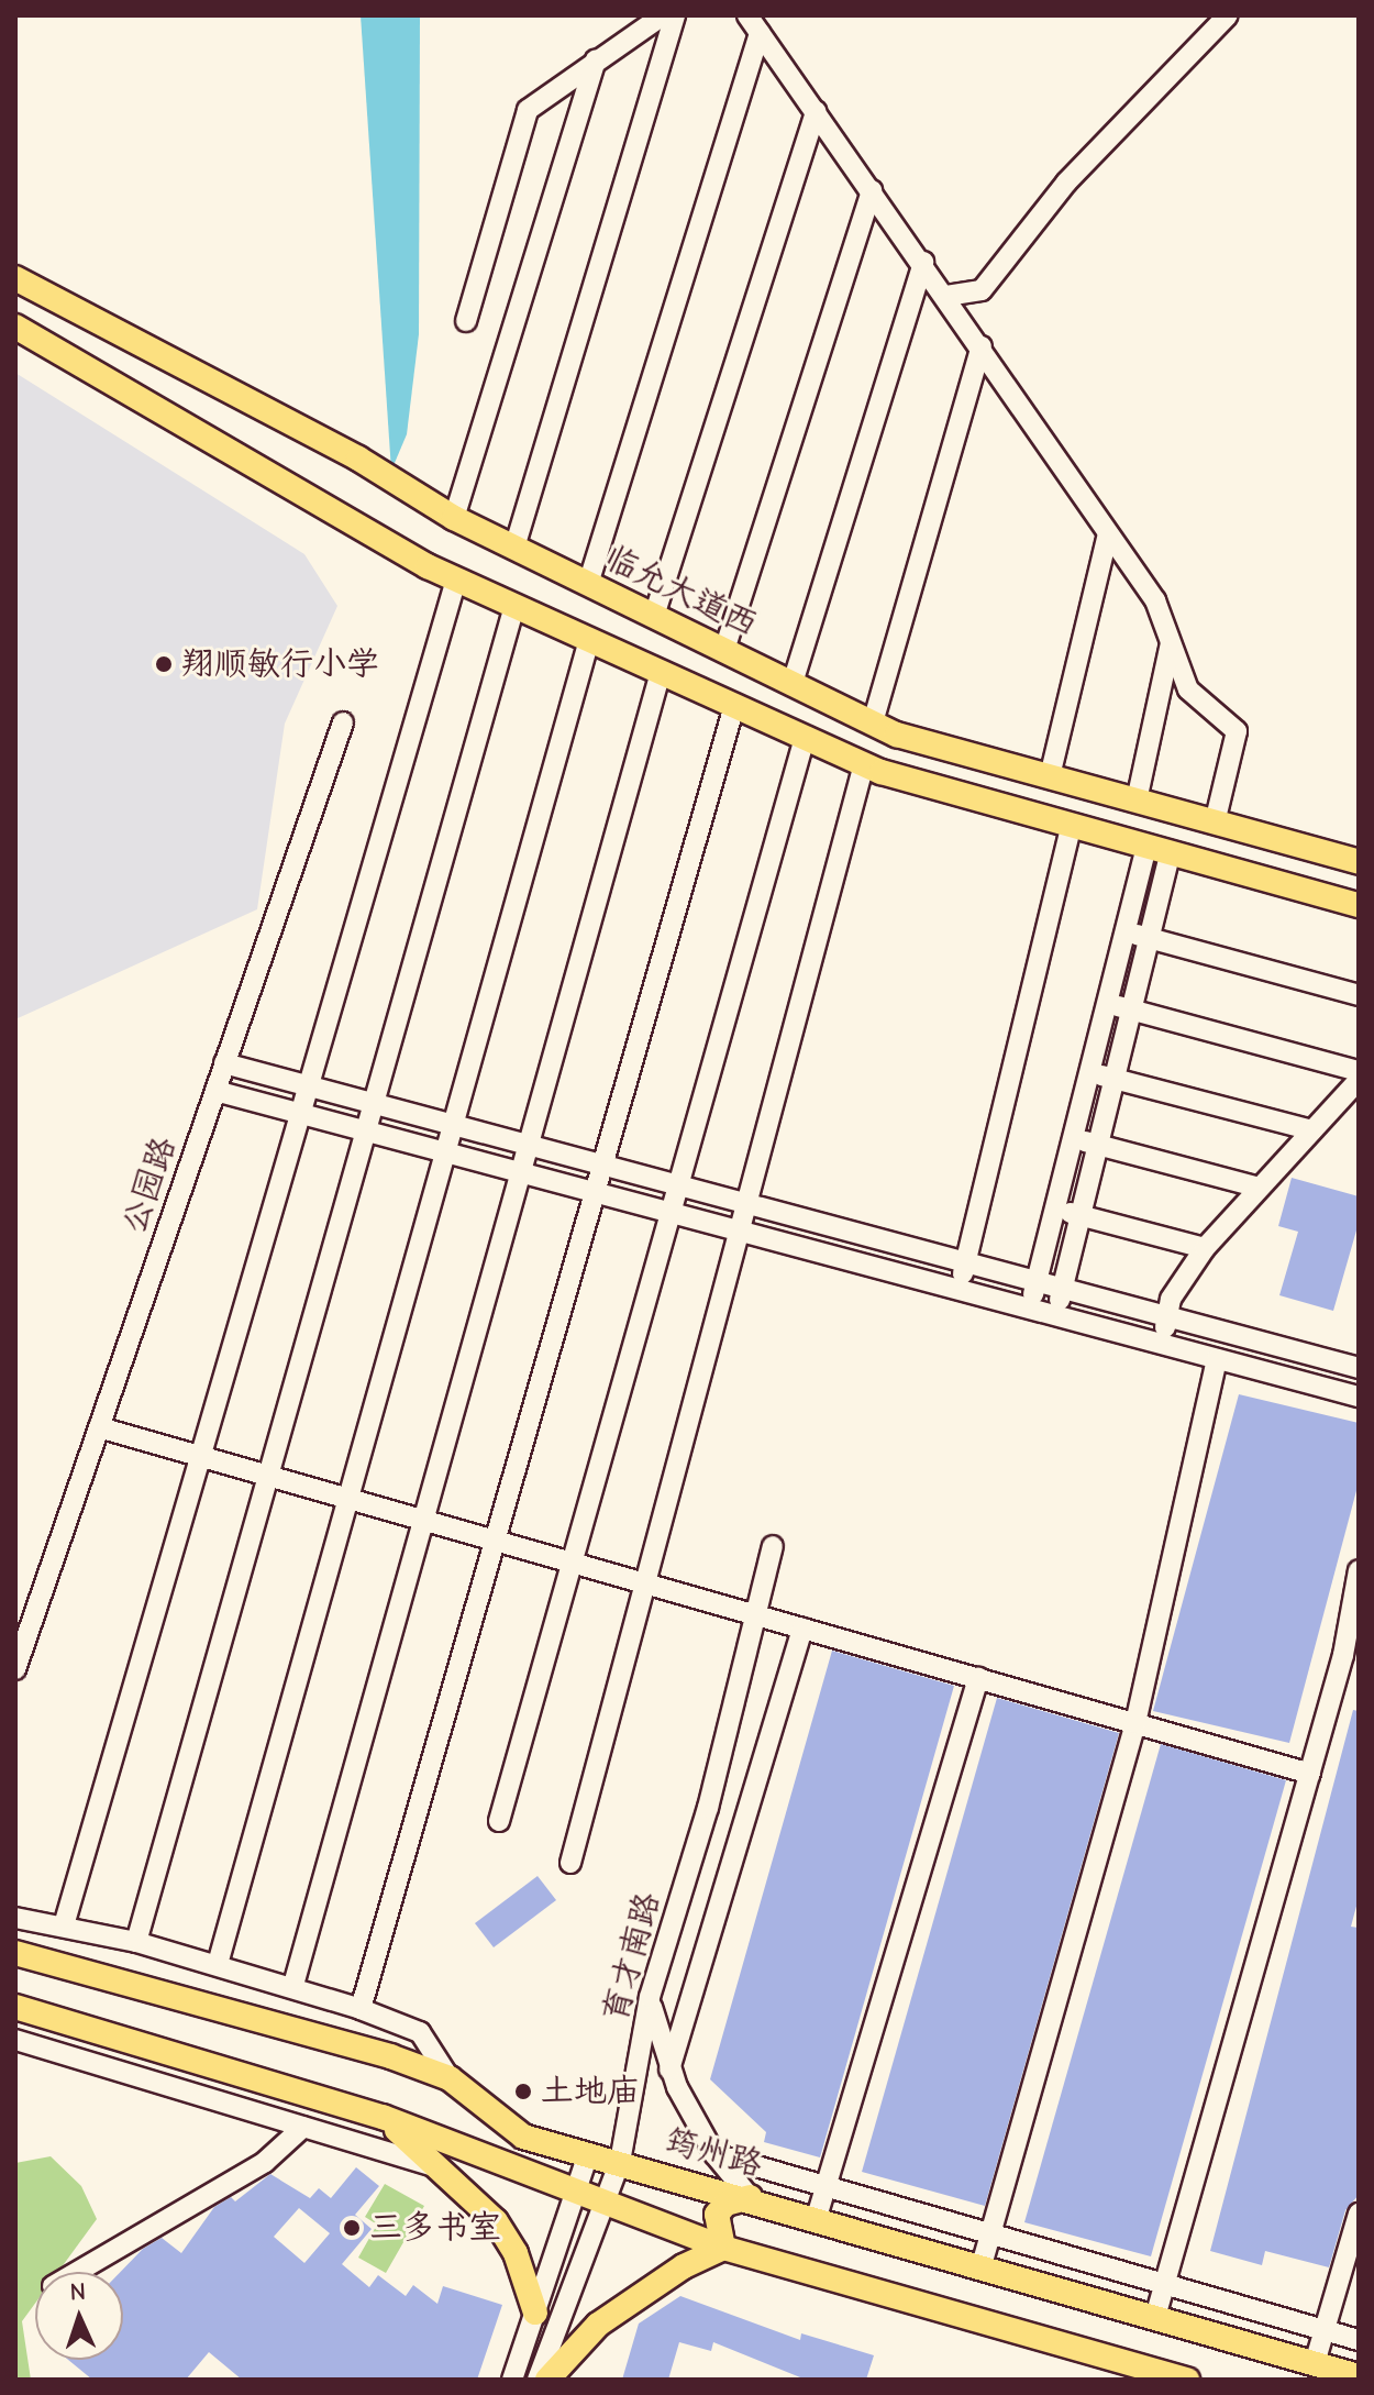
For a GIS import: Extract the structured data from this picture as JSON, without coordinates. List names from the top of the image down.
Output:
{
  "streets": {
    "main road": ["临允大道西", "筠州路"],
    "street": ["公园路", "育才南路"]
  },
  "crossings": [
    ["育才南路", "筠州路"]
  ],
  "places": ["翔顺敏行小学", "土地庙", "三多书室"],
  "north": "top"
}
